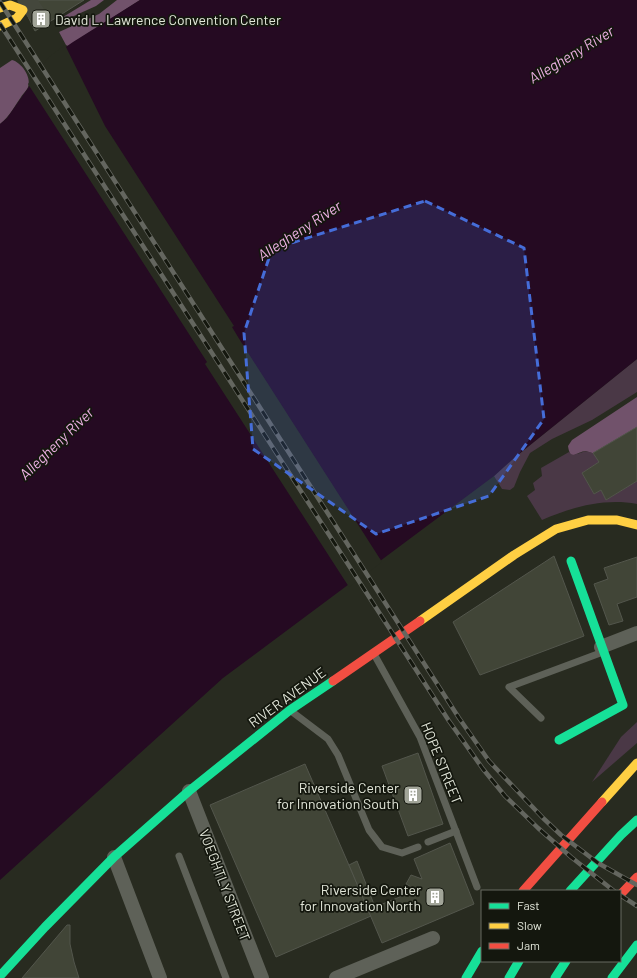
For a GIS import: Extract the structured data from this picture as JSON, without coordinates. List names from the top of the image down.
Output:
{
  "streets": {
    "main road": ["RIVER AVENUE"],
    "street": ["VOEGHTLY STREET"],
    "lane": ["HOPE STREET"]
  },
  "crossings": [
    ["RIVER AVENUE", "HOPE STREET"],
    ["RIVER AVENUE", "VOEGHTLY STREET"]
  ],
  "water": ["Allegheny River"],
  "places": {
    "building": ["David L. Lawrence Convention Center", "Riverside Center for Innovation South", "Riverside Center for Innovation North"]
  },
  "legend": ["Fast", "Slow", "Jam"]
}
